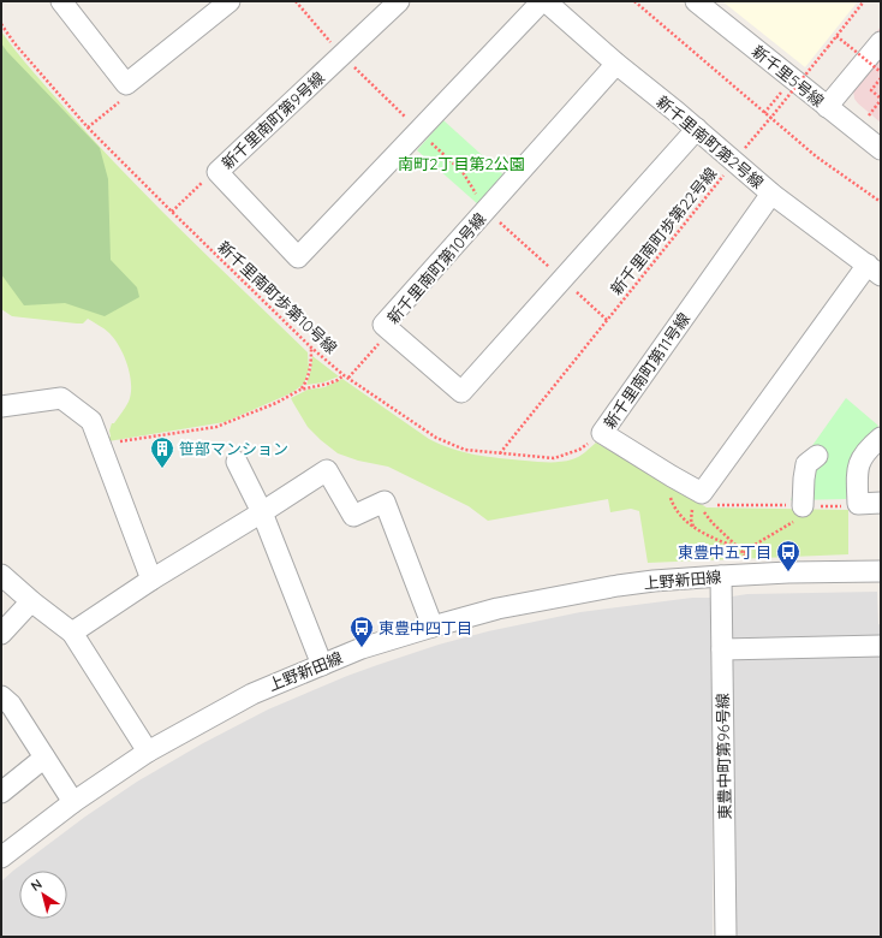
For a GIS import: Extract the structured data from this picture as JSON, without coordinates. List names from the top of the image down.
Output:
{
  "streets": {
    "street": [
      "新千里5号線",
      "新千里南町第9号線",
      "新千里南町第2号線",
      "新千里南町第10号線",
      "新千里南町第11号線",
      "上野新田線",
      "東豊中町第96号線"
    ],
    "path": ["新千里南町歩第22号線", "新千里南町歩第10号線"]
  },
  "crossings": [
    ["新千里南町第2号線", "新千里南町歩第22号線"],
    ["新千里南町第2号線", "新千里南町第10号線"],
    ["新千里南町第2号線", "新千里南町第11号線"],
    ["新千里南町歩第22号線", "新千里南町歩第10号線"],
    ["新千里南町歩第10号線", "新千里南町第11号線"],
    ["上野新田線", "東豊中町第96号線"]
  ],
  "parks": ["南町2丁目第2公園"],
  "places": {
    "building": ["笹部マンション"],
    "bus stop": ["東豊中五丁目", "東豊中四丁目"]
  },
  "north": "top left"
}
